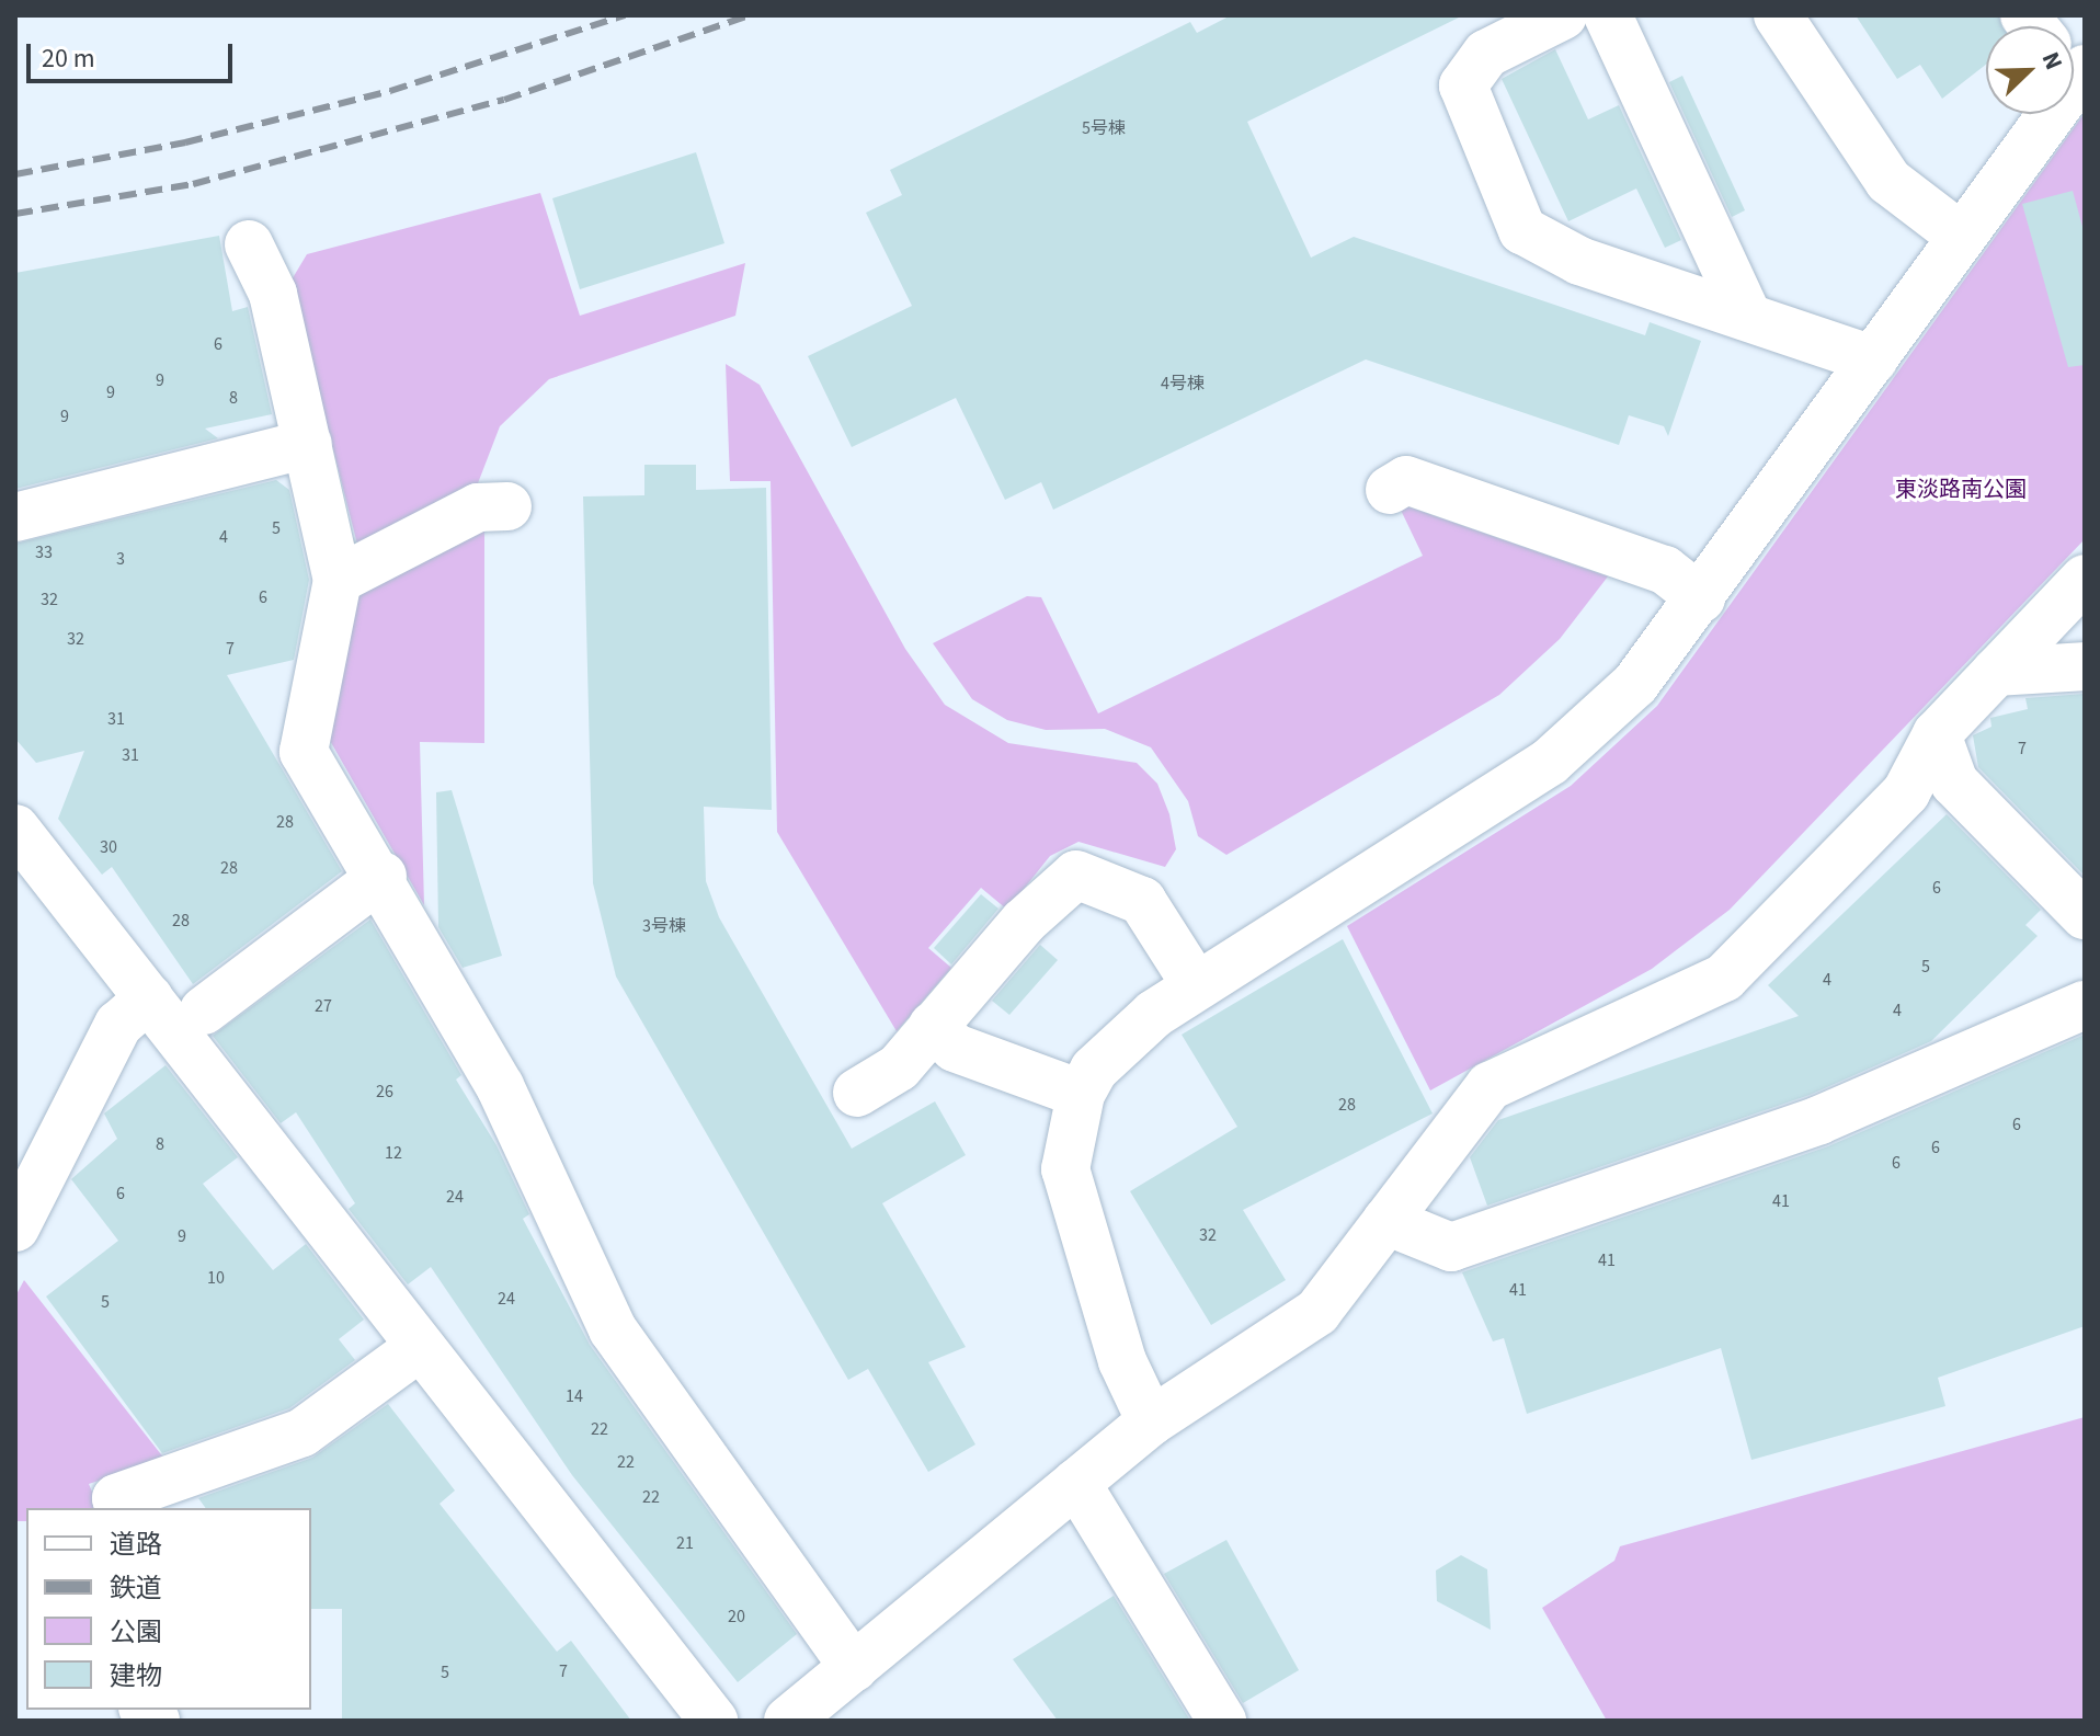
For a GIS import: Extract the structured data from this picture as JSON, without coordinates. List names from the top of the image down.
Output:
{
  "parks": ["東淡路南公園"],
  "house_numbers": [
    "5号棟",
    "6",
    "9",
    "4号棟",
    "9",
    "8",
    "9",
    "5",
    "4",
    "33",
    "3",
    "6",
    "32",
    "32",
    "7",
    "31",
    "7",
    "31",
    "28",
    "30",
    "28",
    "6",
    "28",
    "3号棟",
    "5",
    "4",
    "27",
    "4",
    "26",
    "28",
    "6",
    "8",
    "6",
    "12",
    "6",
    "6",
    "24",
    "41",
    "32",
    "9",
    "41",
    "10",
    "41",
    "24",
    "5",
    "14",
    "22",
    "22",
    "22",
    "21",
    "20",
    "7",
    "5"
  ],
  "legend": [
    "道路",
    "鉄道",
    "公園",
    "建物"
  ],
  "scale_bar": "20 m",
  "north": "top right"
}
